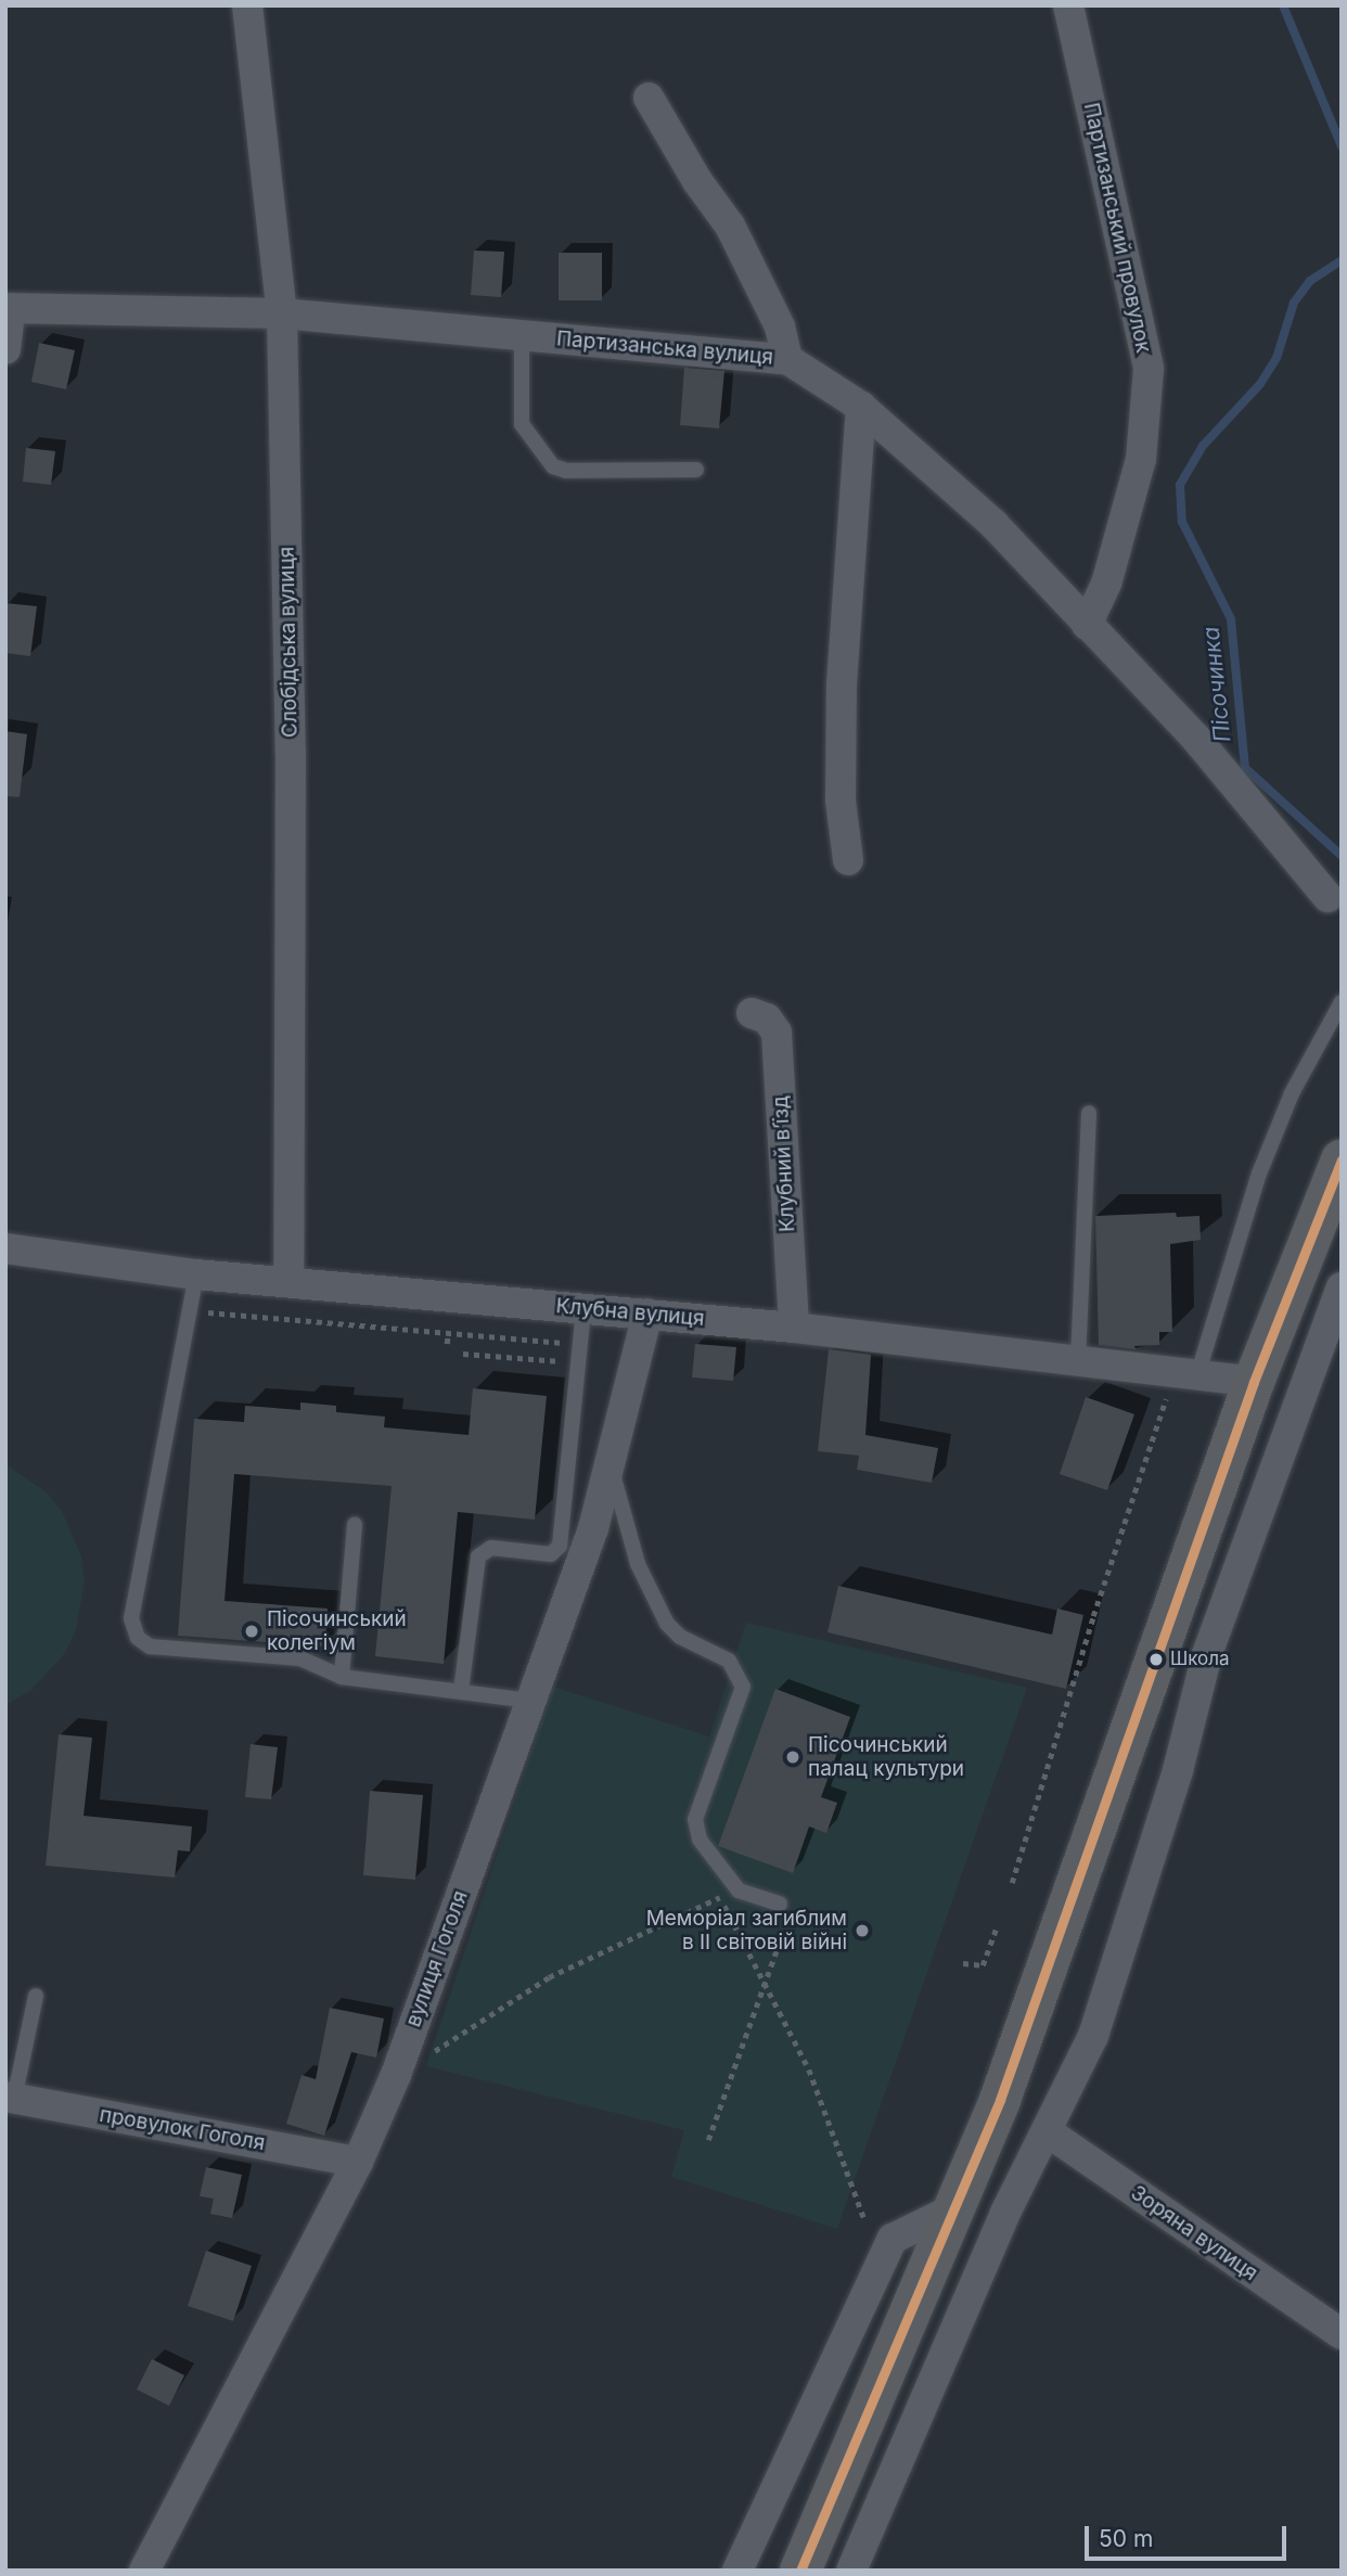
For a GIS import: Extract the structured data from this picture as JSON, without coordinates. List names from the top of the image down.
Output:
{
  "streets": {
    "street": [
      "Партизанський провулок",
      "Партизанська вулиця",
      "Слобідська вулиця",
      "Клубний в’їзд",
      "Клубна вулиця",
      "вулиця Гоголя",
      "провулок Гоголя",
      "Зоряна вулиця"
    ]
  },
  "crossings": [
    ["Партизанський провулок", "Партизанська вулиця"],
    ["Партизанська вулиця", "Слобідська вулиця"],
    ["Слобідська вулиця", "Клубна вулиця"],
    ["Клубний в’їзд", "Клубна вулиця"],
    ["Клубна вулиця", "вулиця Гоголя"],
    ["вулиця Гоголя", "провулок Гоголя"]
  ],
  "water": ["Пісочинка"],
  "places": [
    "Пісочинський колегіум",
    "Школа",
    "Пісочинський палац культури",
    "Меморіал загиблим в II світовій війні"
  ],
  "scale_bar": "50 m"
}
